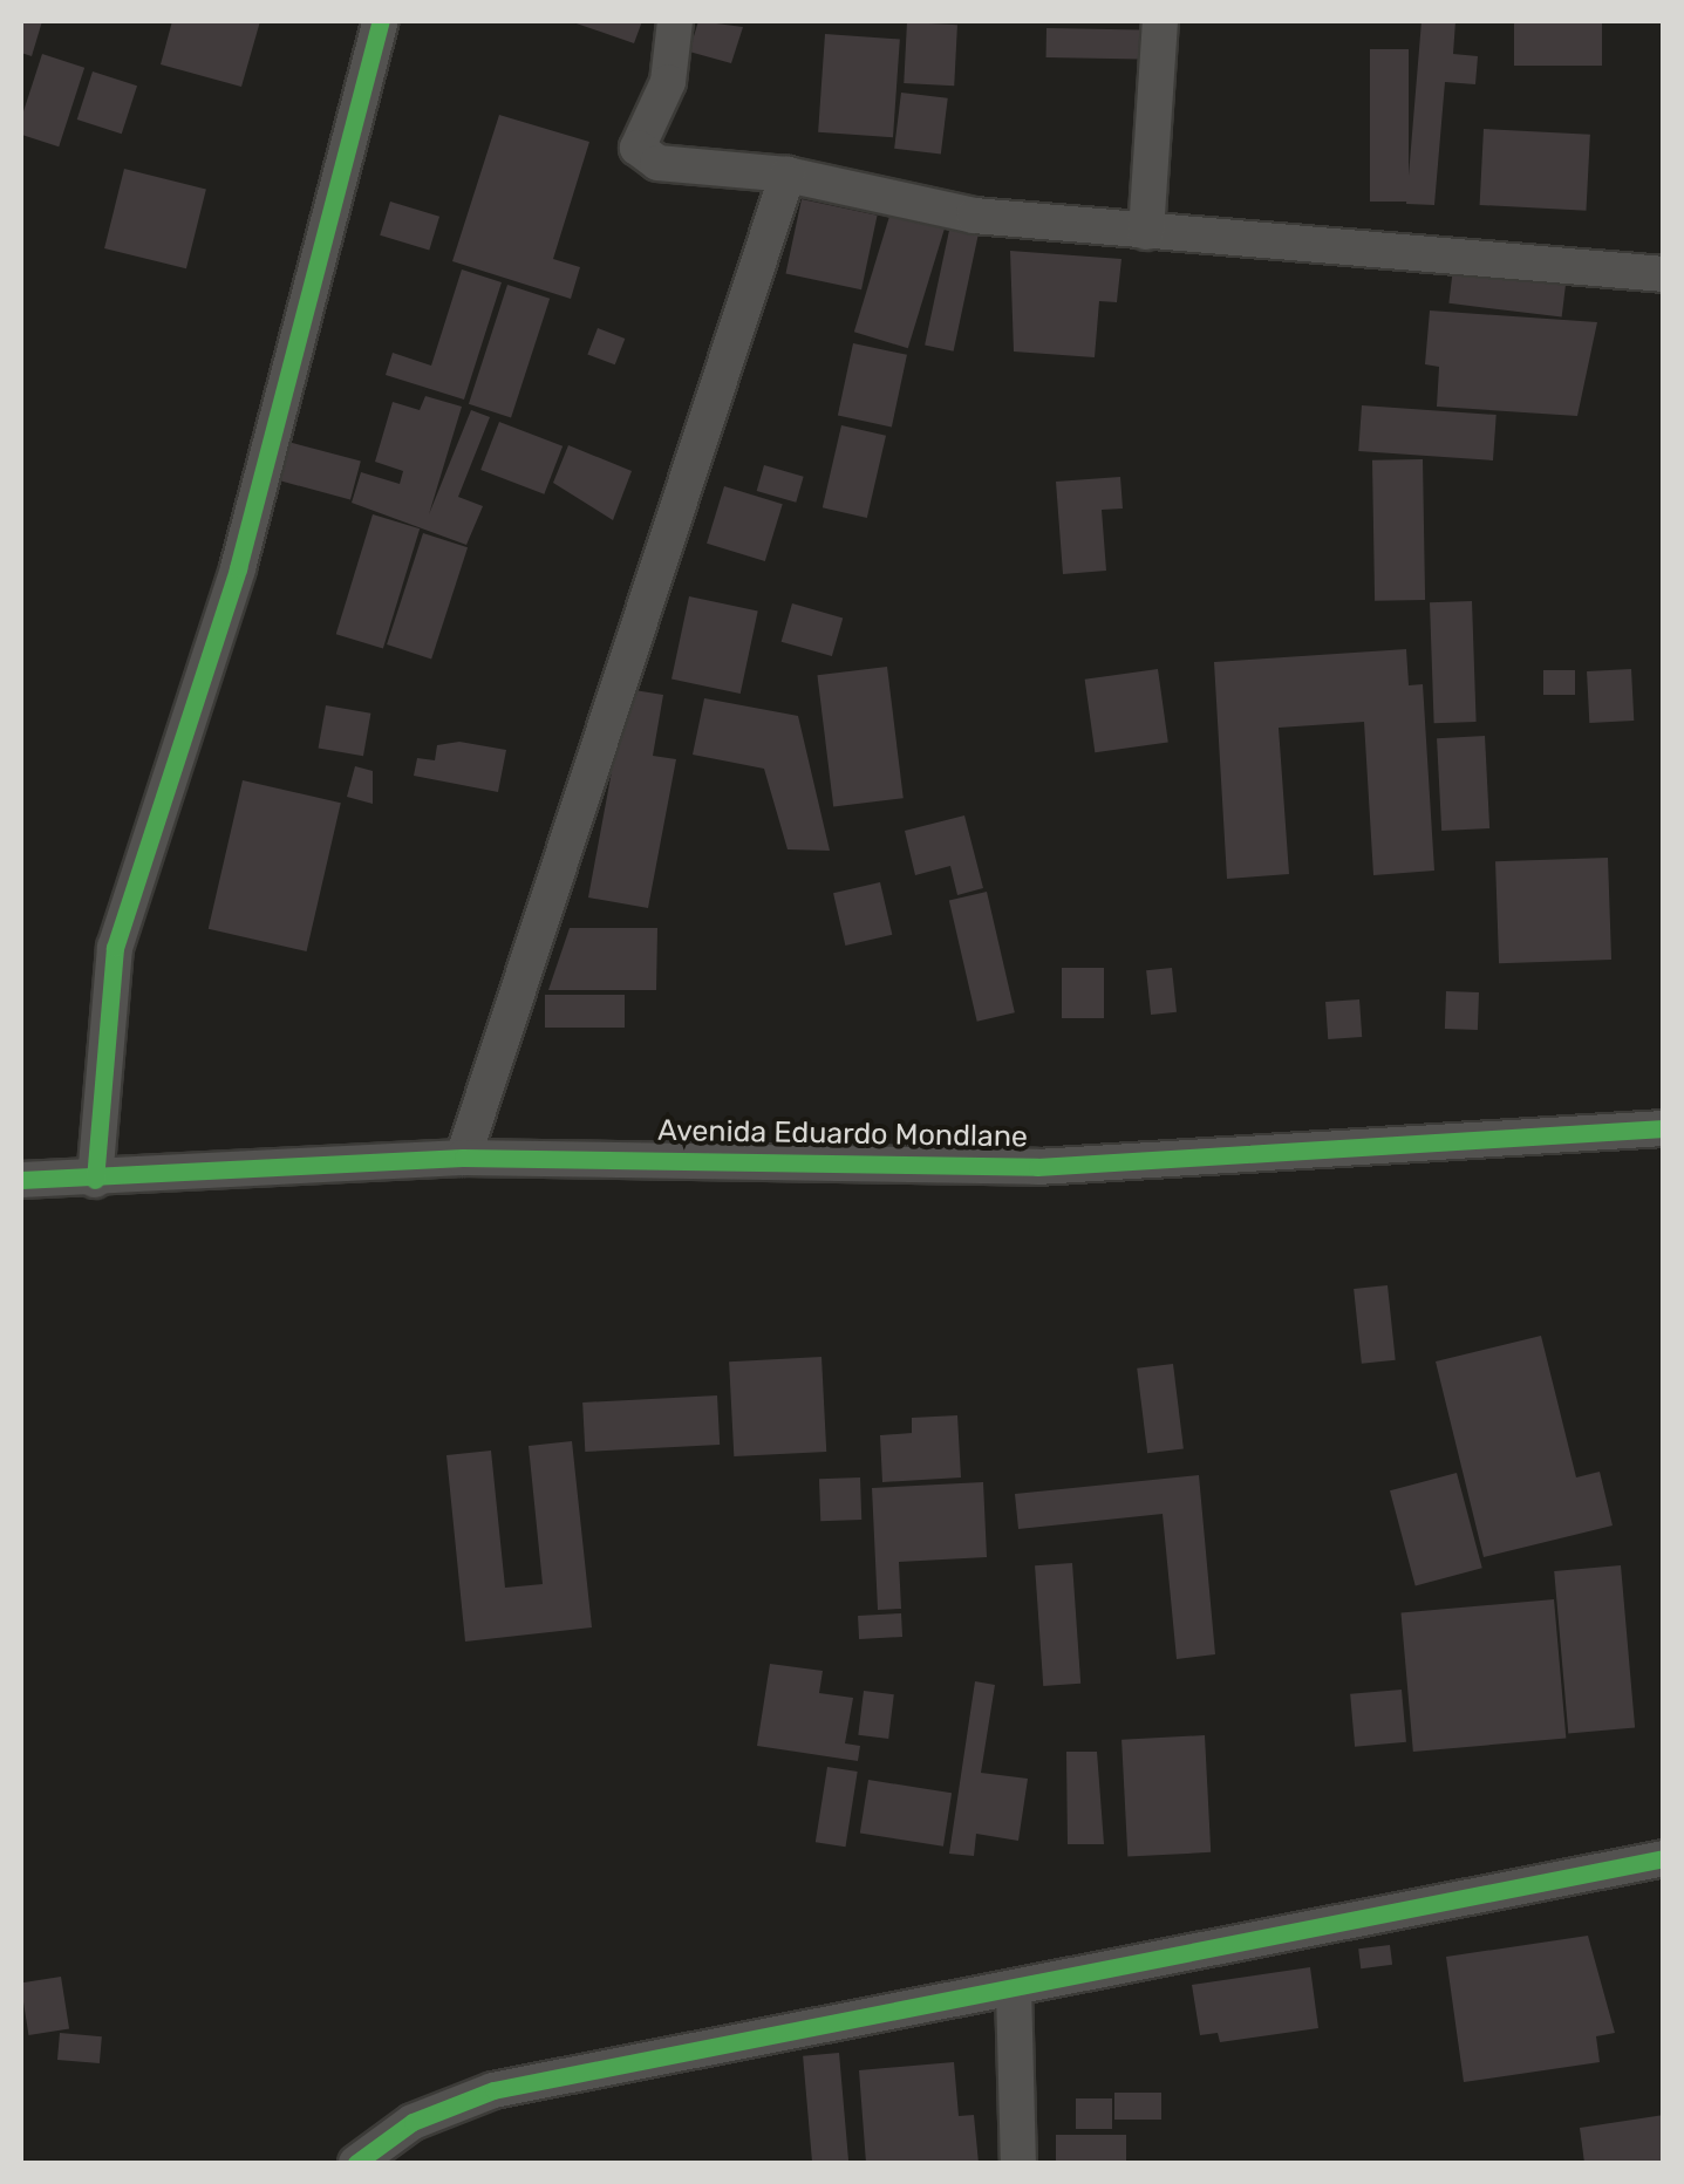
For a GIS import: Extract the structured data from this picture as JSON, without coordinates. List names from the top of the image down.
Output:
{
  "streets": {
    "street": ["Avenida Eduardo Mondlane"]
  }
}
